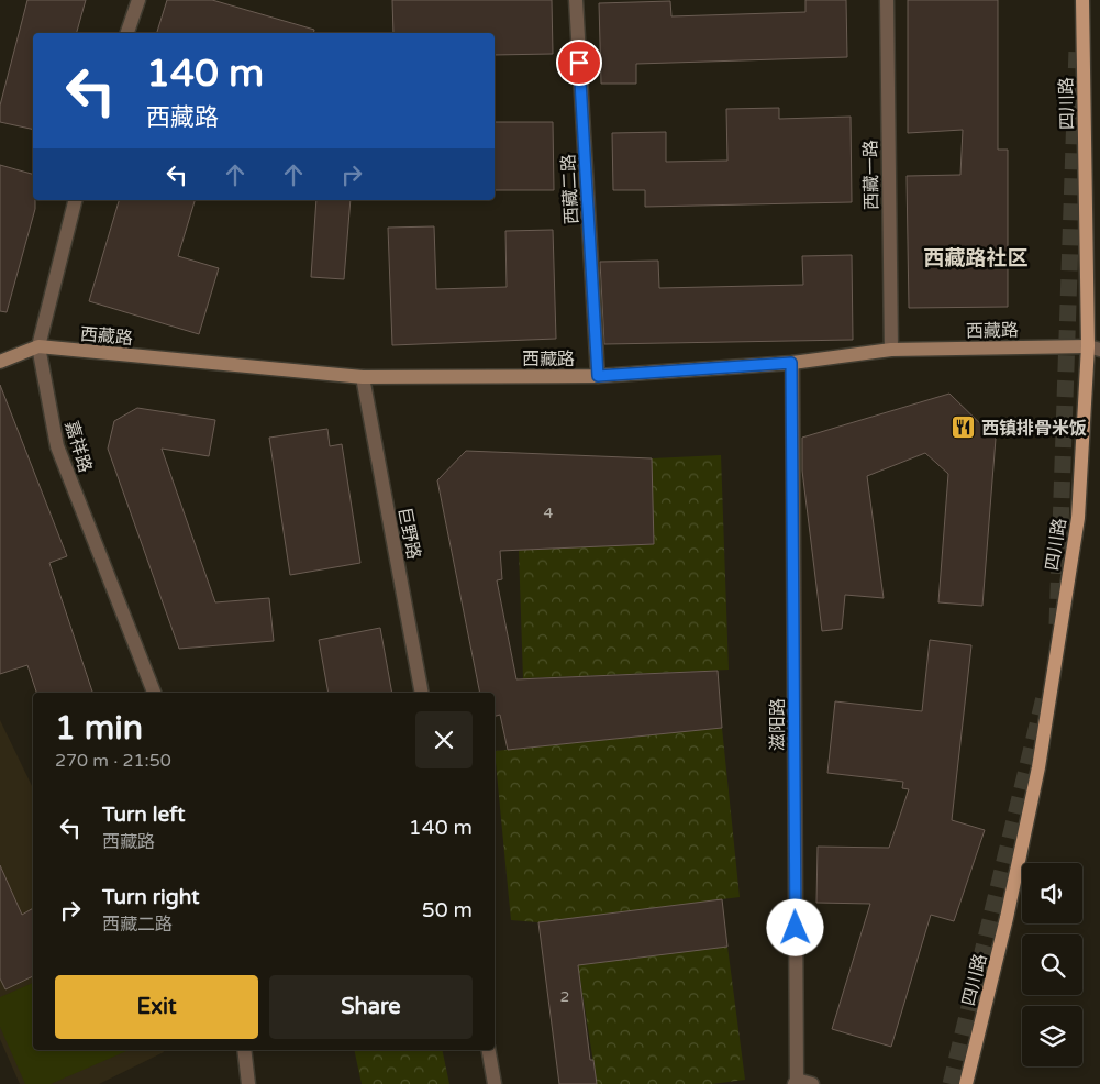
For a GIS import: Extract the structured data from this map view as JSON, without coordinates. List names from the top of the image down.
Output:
{
  "streets": {
    "main road": ["四川路"],
    "street": [
      "西藏一路",
      "西藏二路",
      "西藏路",
      "嘉祥路",
      "巨野路",
      "滋阳路"
    ]
  },
  "crossings": [
    ["四川路", "西藏路"],
    ["西藏一路", "西藏路"],
    ["西藏二路", "西藏路"],
    ["西藏路", "嘉祥路"],
    ["西藏路", "巨野路"],
    ["西藏路", "滋阳路"]
  ],
  "districts": ["西藏路社区"],
  "places": {
    "restaurant": ["西镇排骨米饭"]
  },
  "house_numbers": ["4", "2"],
  "page": {
    "turn": ["140 m", "西藏路"],
    "heading": ["1 min", "270 m · 21:50"],
    "list": [
      {
        "name": "Turn left",
        "note": "西藏路",
        "value": "140 m"
      },
      {
        "name": "Turn right",
        "note": "西藏二路",
        "value": "50 m"
      }
    ],
    "buttons": ["Exit", "Share"]
  }
}
